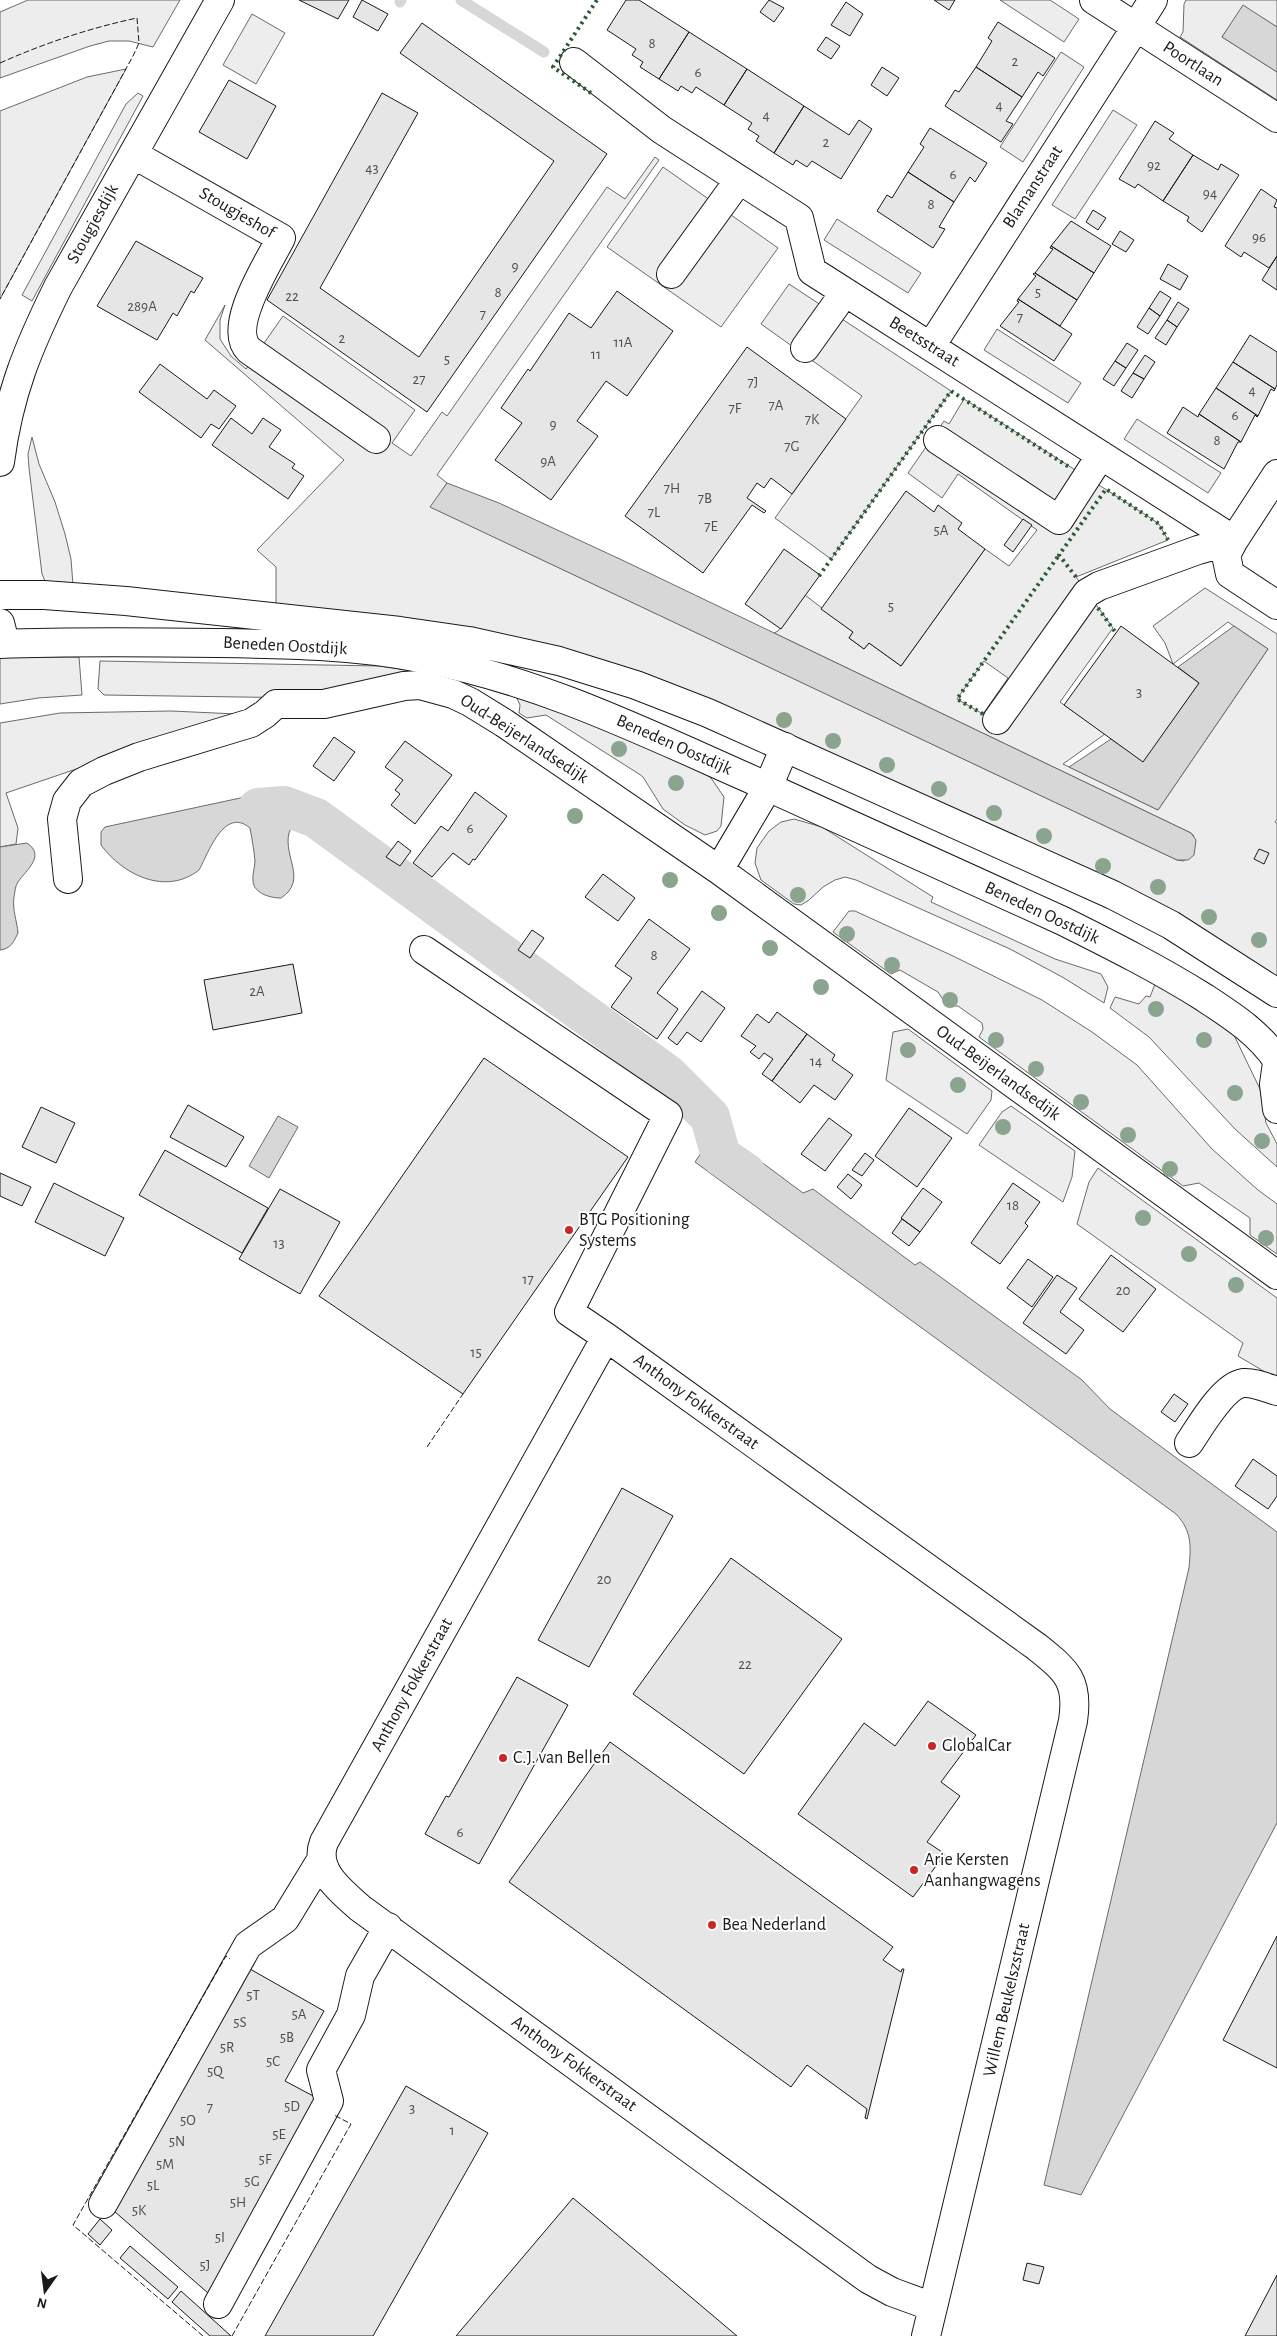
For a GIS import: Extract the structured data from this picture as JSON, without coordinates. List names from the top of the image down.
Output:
{
  "streets": {
    "street": [
      "Poortlaan",
      "Blamanstraat",
      "Stougjeshof",
      "Stougjesdijk",
      "Beetsstraat",
      "Beneden Oostdijk",
      "Oud-Beijerlandsedijk",
      "Anthony Fokkerstraat",
      "Willem Beukelszstraat"
    ]
  },
  "crossings": [
    ["Poortlaan", "Blamanstraat"],
    ["Blamanstraat", "Beetsstraat"],
    ["Stougjeshof", "Stougjesdijk"],
    ["Anthony Fokkerstraat", "Willem Beukelszstraat"]
  ],
  "places": [
    "BTG Positioning Systems",
    "GlobalCar",
    "C.J. van Bellen",
    "Arie Kersten Aanhangwagens",
    "Bea Nederland"
  ],
  "house_numbers": [
    "8",
    "2",
    "6",
    "4",
    "4",
    "2",
    "92",
    "43",
    "6",
    "94",
    "8",
    "96",
    "9",
    "8",
    "5",
    "22",
    "289A",
    "7",
    "7",
    "2",
    "11A",
    "11",
    "5",
    "27",
    "7J",
    "4",
    "7A",
    "7F",
    "6",
    "7K",
    "9",
    "8",
    "7G",
    "9A",
    "7H",
    "7B",
    "7L",
    "7E",
    "5A",
    "5",
    "3",
    "6",
    "8",
    "2A",
    "14",
    "18",
    "13",
    "17",
    "20",
    "15",
    "20",
    "22",
    "6",
    "5T",
    "5A",
    "5S",
    "5B",
    "5R",
    "5C",
    "5Q",
    "5D",
    "7",
    "3",
    "5O",
    "1",
    "5E",
    "5N",
    "5F",
    "5M",
    "5G",
    "5L",
    "5H",
    "5K",
    "5I",
    "5J"
  ],
  "north": "bottom"
}
